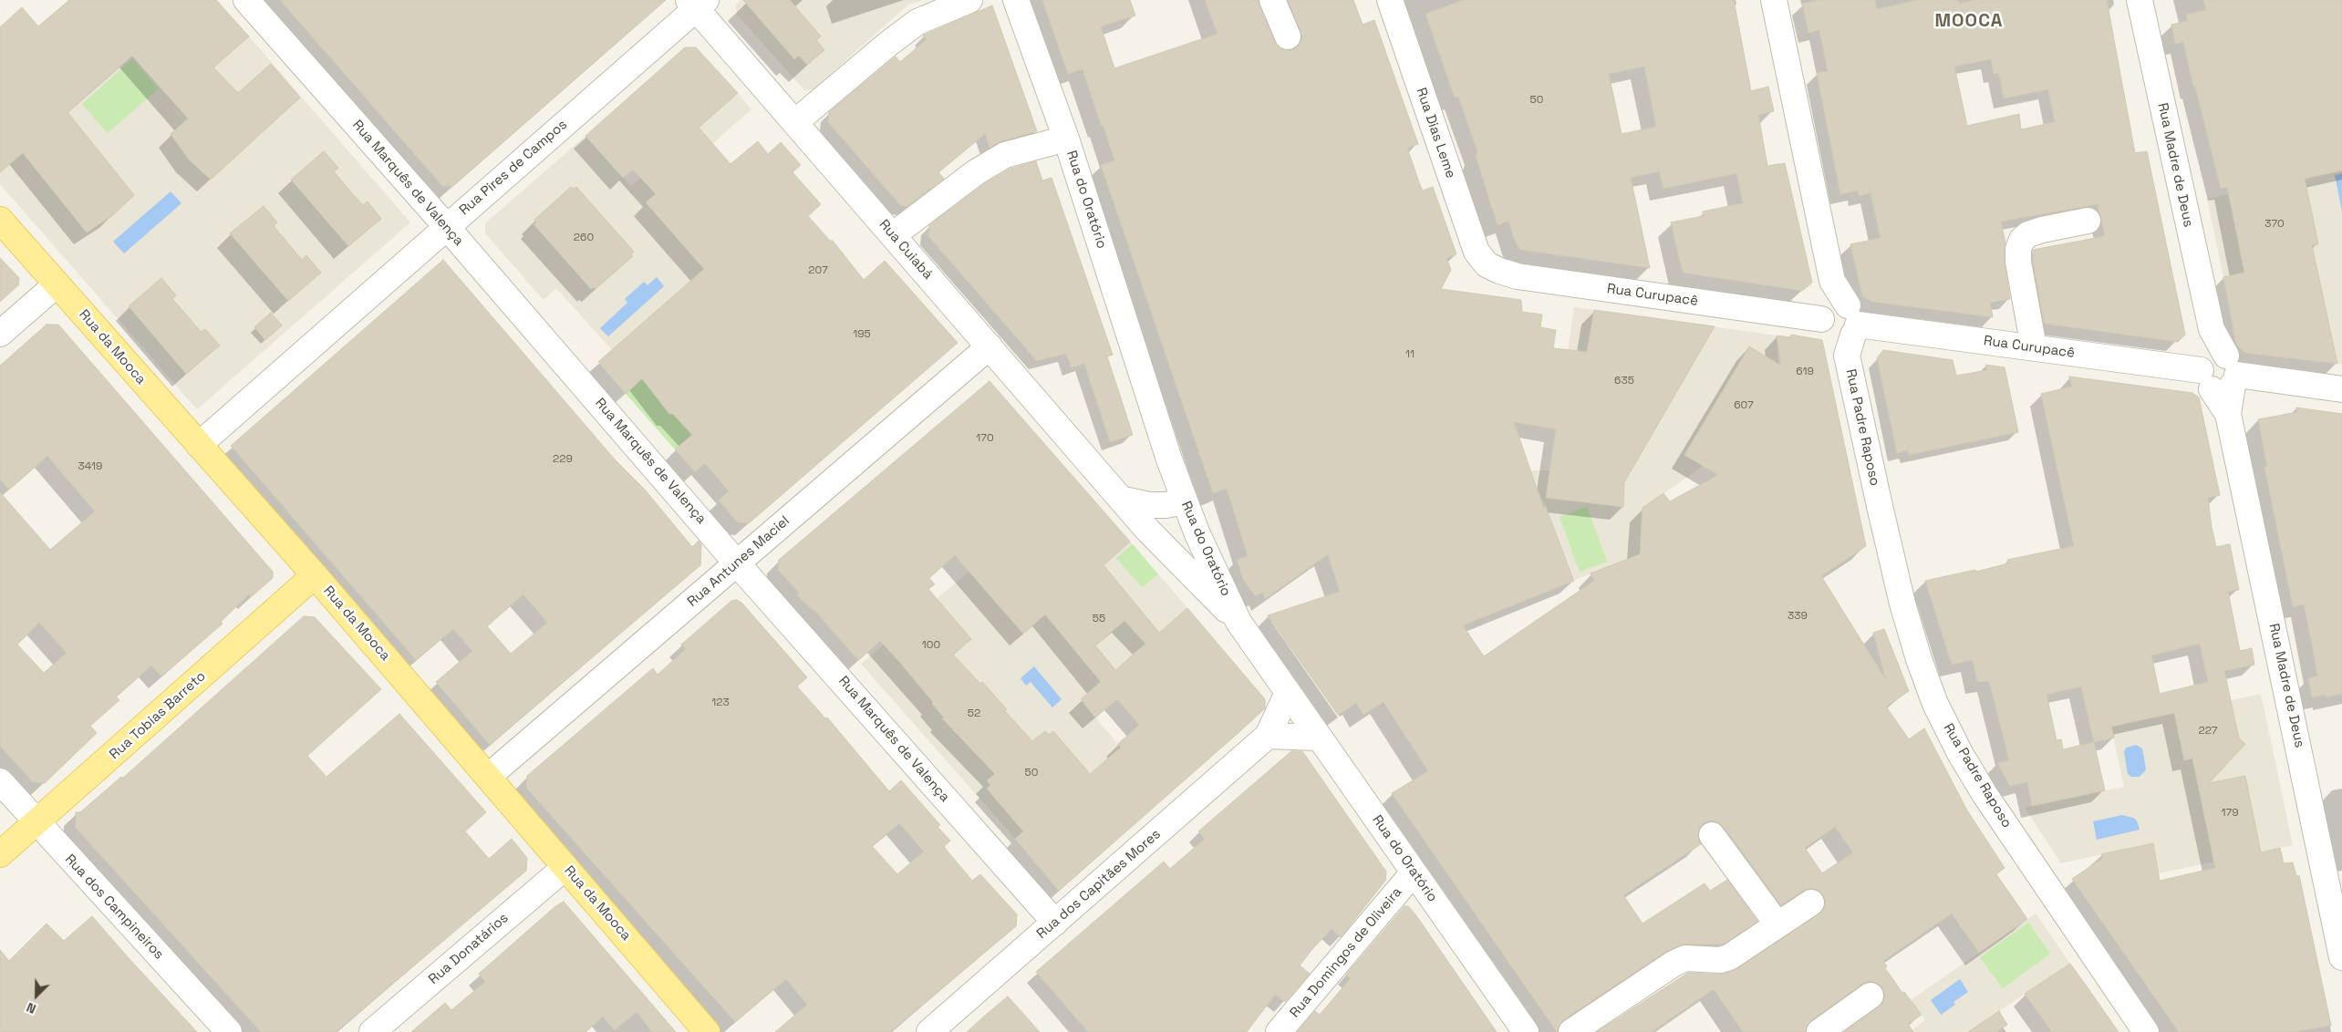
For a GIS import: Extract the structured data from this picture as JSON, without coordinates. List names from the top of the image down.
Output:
{
  "streets": {
    "main road": ["Rua da Mooca", "Rua Tobias Barreto"],
    "street": [
      "Rua Dias Leme",
      "Rua Madre de Deus",
      "Rua Pires de Campos",
      "Rua Marquês de Valença",
      "Rua do Oratório",
      "Rua Cuiabá",
      "Rua Curupacê",
      "Rua Padre Raposo",
      "Rua Antunes Maciel",
      "Rua dos Capitães Mores",
      "Rua dos Campineiros",
      "Rua Donatários",
      "Rua Domingos de Oliveira"
    ]
  },
  "crossings": [
    ["Rua Dias Leme", "Rua Curupacê"],
    ["Rua Madre de Deus", "Rua Curupacê"],
    ["Rua Pires de Campos", "Rua Marquês de Valença"],
    ["Rua Pires de Campos", "Rua Cuiabá"],
    ["Rua Pires de Campos", "Rua da Mooca"],
    ["Rua Marquês de Valença", "Rua Antunes Maciel"],
    ["Rua Marquês de Valença", "Rua dos Capitães Mores"],
    ["Rua do Oratório", "Rua Cuiabá"],
    ["Rua do Oratório", "Rua dos Capitães Mores"],
    ["Rua do Oratório", "Rua Domingos de Oliveira"],
    ["Rua Cuiabá", "Rua Antunes Maciel"],
    ["Rua Curupacê", "Rua Padre Raposo"],
    ["Rua da Mooca", "Rua Antunes Maciel"],
    ["Rua da Mooca", "Rua Tobias Barreto"],
    ["Rua da Mooca", "Rua Donatários"],
    ["Rua Tobias Barreto", "Rua dos Campineiros"]
  ],
  "districts": ["MOOCA"],
  "house_numbers": [
    "50",
    "370",
    "260",
    "207",
    "195",
    "11",
    "619",
    "635",
    "607",
    "170",
    "229",
    "3419",
    "339",
    "55",
    "100",
    "123",
    "52",
    "227",
    "50",
    "179"
  ],
  "north": "bottom left"
}
